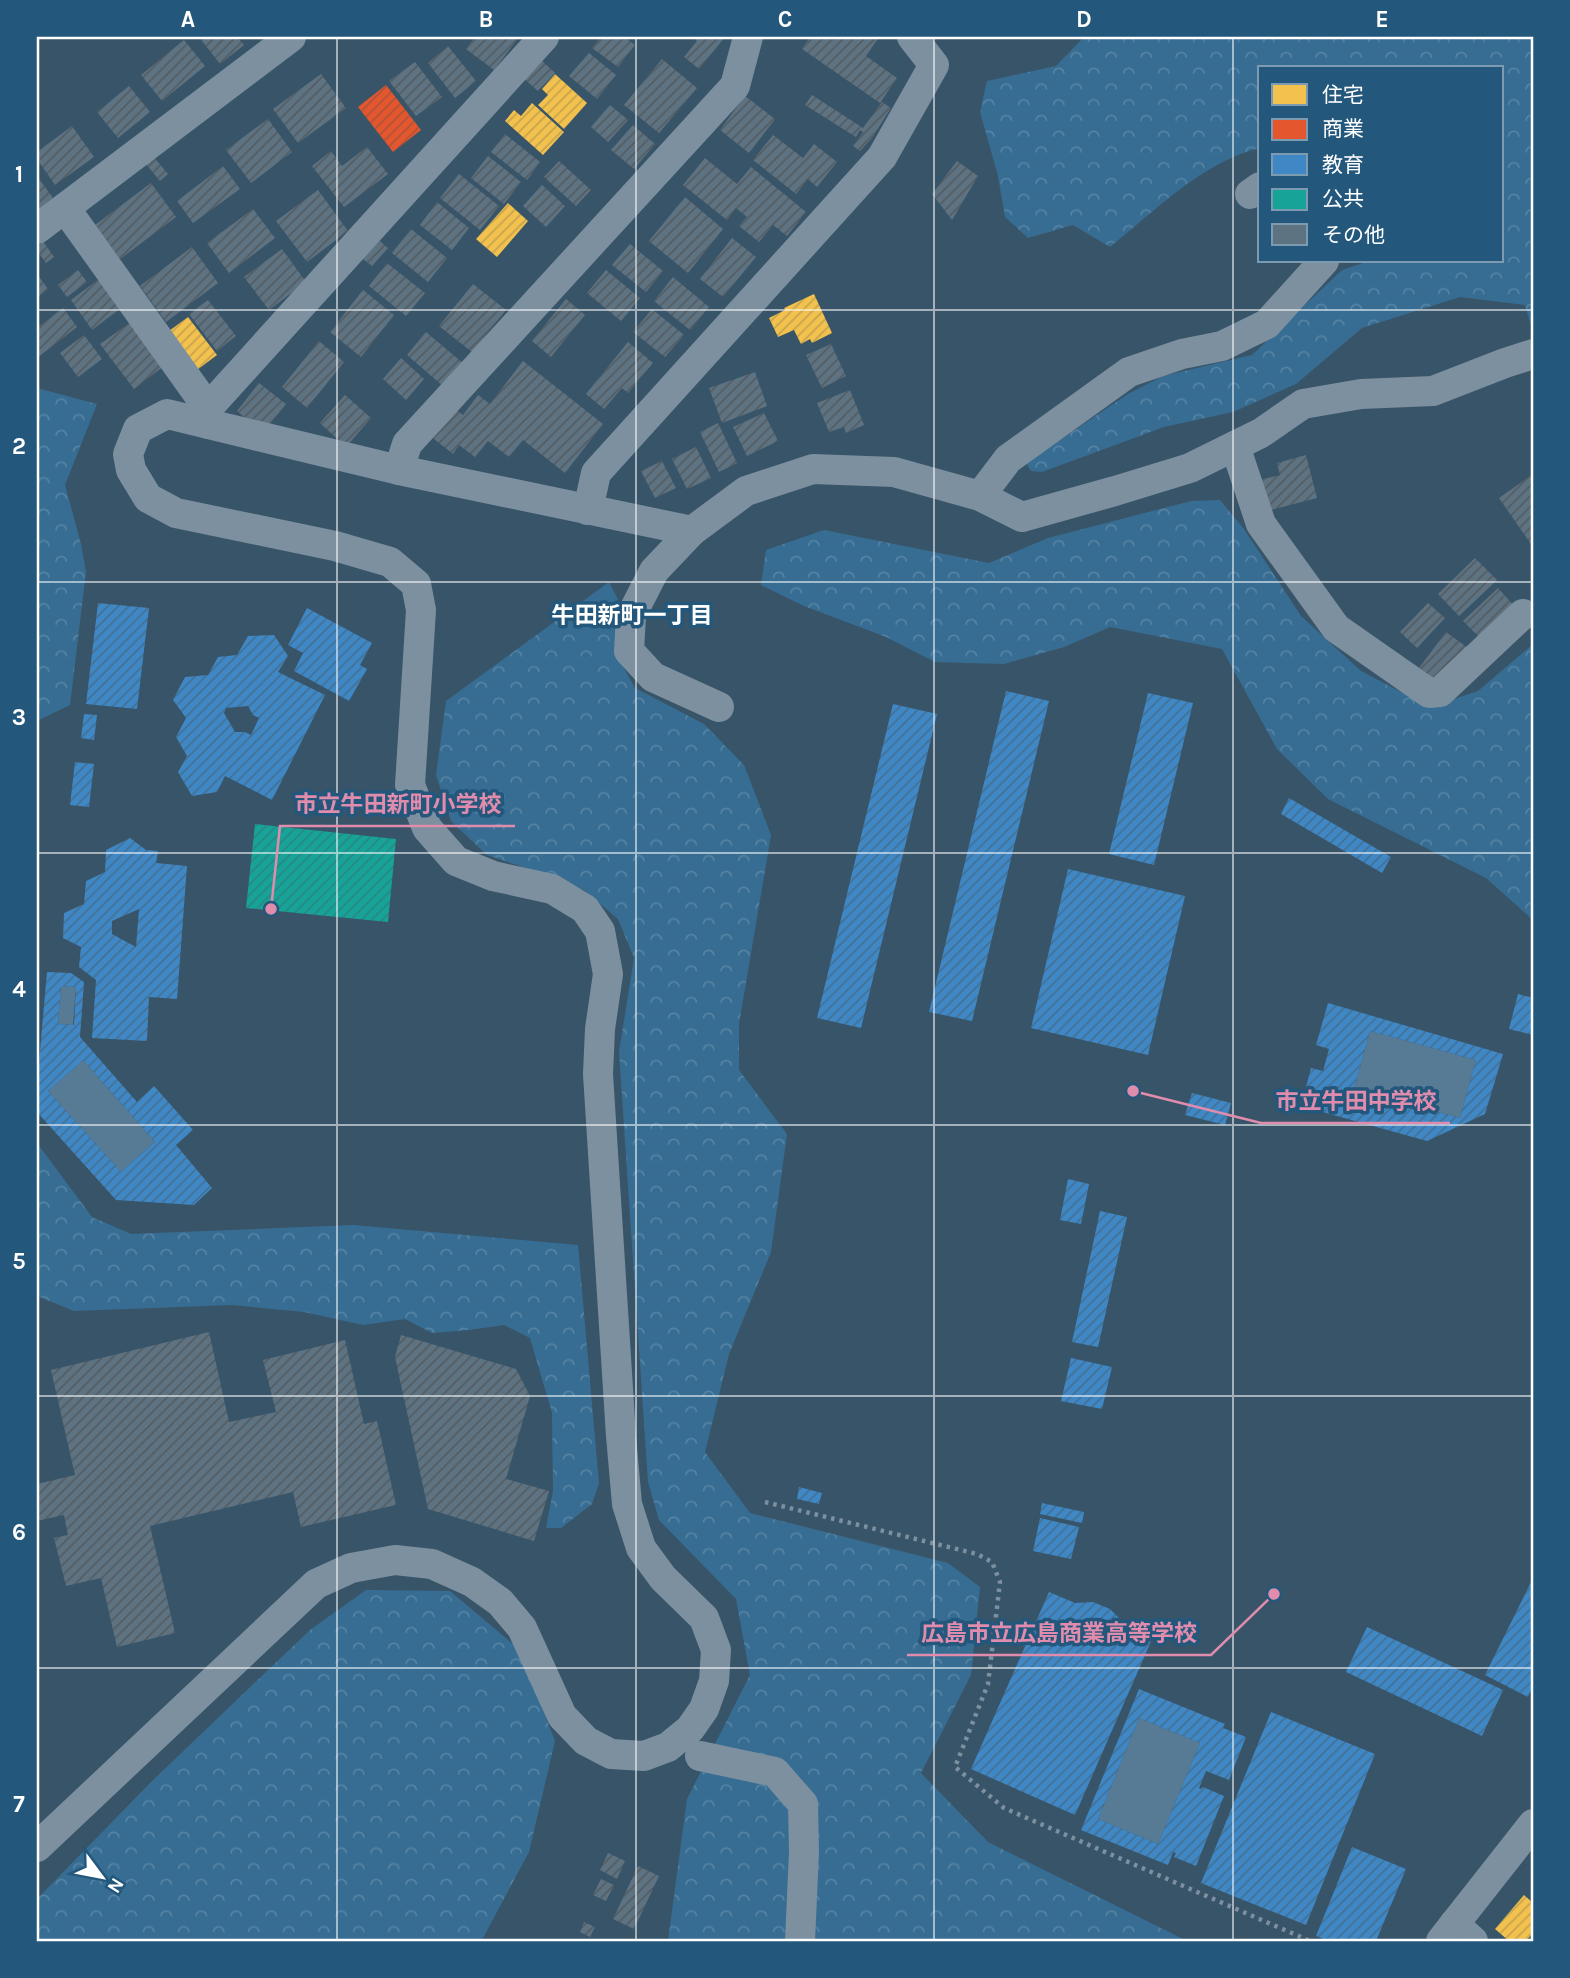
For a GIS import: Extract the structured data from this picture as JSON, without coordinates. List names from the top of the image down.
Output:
{
  "districts": ["牛田新町一丁目"],
  "places": ["市立牛田新町小学校", "市立牛田中学校", "広島市立広島商業高等学校"],
  "legend": [
    "住宅",
    "商業",
    "教育",
    "公共",
    "その他"
  ],
  "north": "bottom right",
  "grid": {
    "columns": [
      "A",
      "B",
      "C",
      "D",
      "E"
    ],
    "rows": [
      "1",
      "2",
      "3",
      "4",
      "5",
      "6",
      "7"
    ]
  }
}
